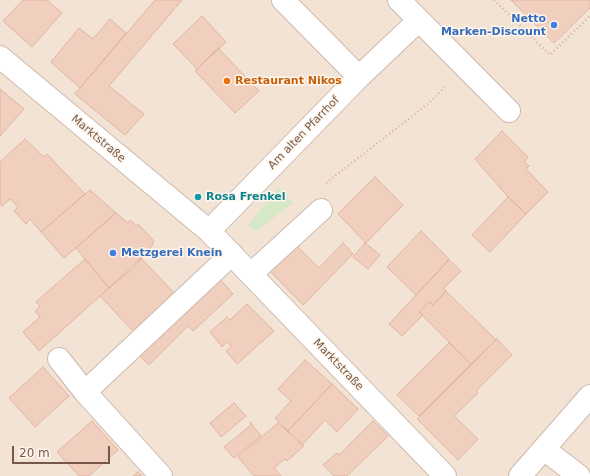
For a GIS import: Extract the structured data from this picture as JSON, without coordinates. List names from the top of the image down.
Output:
{
  "streets": {
    "street": ["Am alten Pfarrhof", "Marktstraße"]
  },
  "crossings": [
    ["Am alten Pfarrhof", "Marktstraße"]
  ],
  "places": [
    "Netto Marken-Discount",
    "Restaurant Nikos",
    "Rosa Frenkel",
    "Metzgerei Knein"
  ],
  "scale_bar": "20 m"
}
